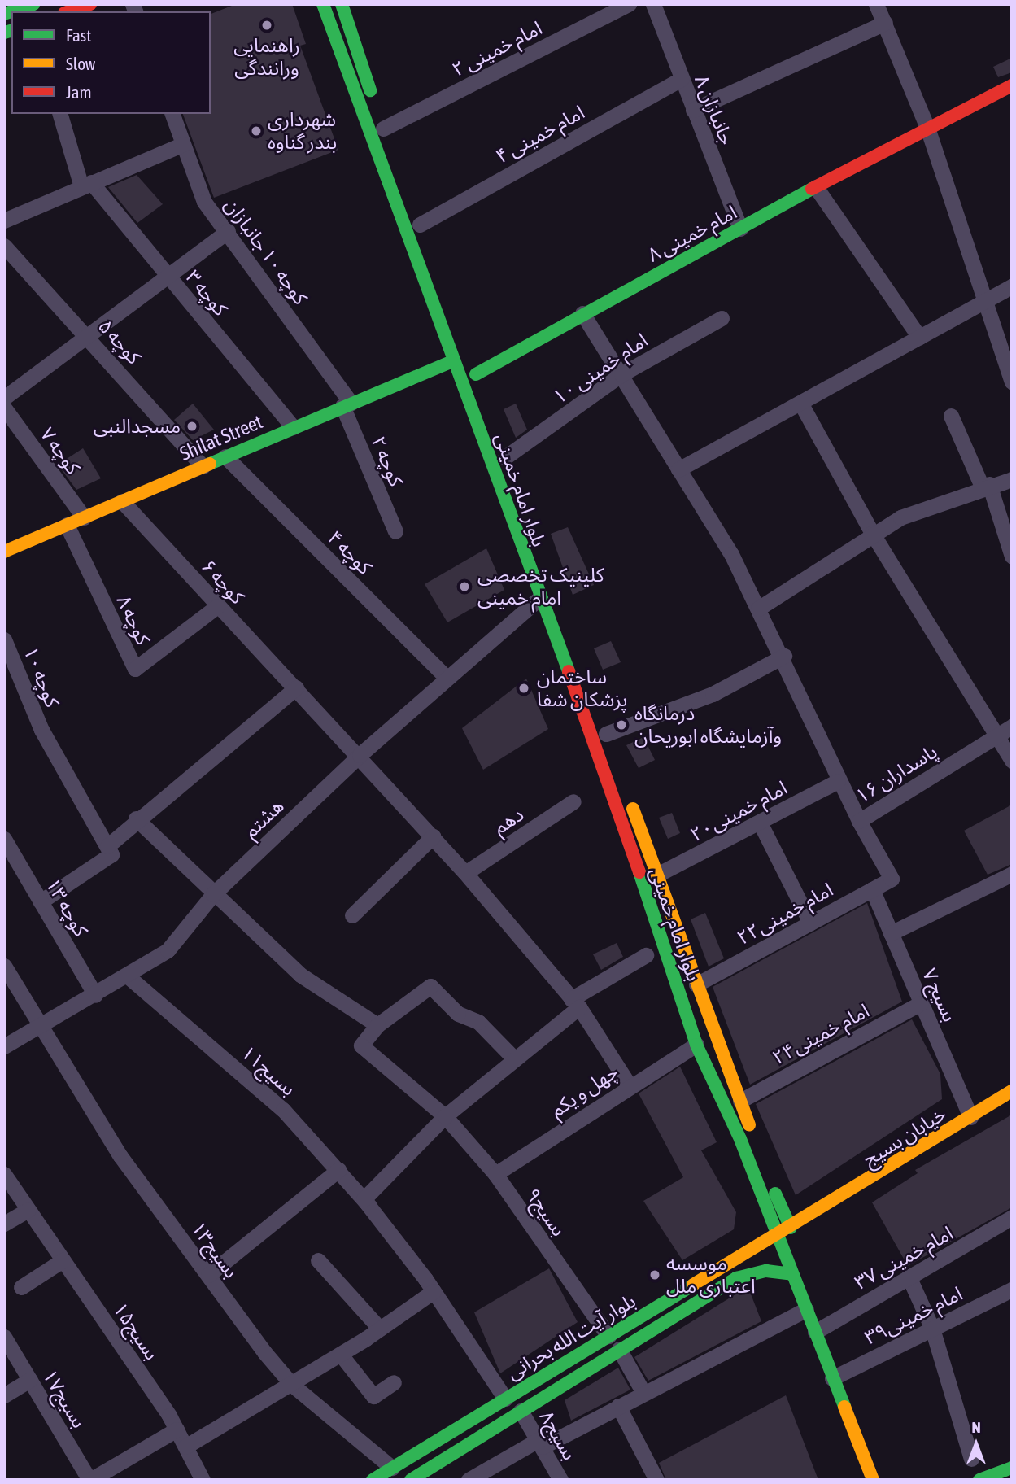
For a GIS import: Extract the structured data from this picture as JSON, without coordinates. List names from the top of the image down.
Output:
{
  "streets": {
    "main road": [
      "امام خمینی ۸",
      "Shilat Street",
      "بلوار امام خمینی",
      "خیابان بسیج",
      "بلوار آیت الله بحرانی"
    ],
    "street": [
      "امام خمینی ۲",
      "جانبازان ۸",
      "امام خمینی ۴",
      "کوچه ۱۰ جانبازان",
      "کوچه ۳",
      "کوچه ۵",
      "امام خمینی ۱۰",
      "کوچه ۷",
      "کوچه ۲",
      "کوچه ۴",
      "کوچه ۶",
      "کوچه ۸",
      "کوچه ۱۰",
      "پاسداران ۱۶",
      "امام خمینی۲۰",
      "هشتم",
      "دهم",
      "کوچه ۱۳",
      "امام خمینی۲۲",
      "بسیج ۷",
      "امام خمینی۲۴",
      "بسیج۱۱",
      "چهل و یکم",
      "بسیج۹",
      "بسیج۱۳",
      "امام خمینی ۳۷",
      "امام خمینی۳۹",
      "بسیج۱۵",
      "بسیج۱۷",
      "بسیج۸"
    ]
  },
  "crossings": [
    ["امام خمینی ۲", "بلوار امام خمینی"],
    ["جانبازان ۸", "امام خمینی ۴"],
    ["جانبازان ۸", "امام خمینی ۸"],
    ["امام خمینی ۴", "بلوار امام خمینی"],
    ["امام خمینی ۸", "بلوار امام خمینی"],
    ["کوچه ۱۰ جانبازان", "Shilat Street"],
    ["کوچه ۱۰ جانبازان", "کوچه ۲"],
    ["کوچه ۳", "Shilat Street"],
    ["کوچه ۵", "Shilat Street"],
    ["امام خمینی ۱۰", "بلوار امام خمینی"],
    ["Shilat Street", "کوچه ۷"],
    ["Shilat Street", "کوچه ۲"],
    ["Shilat Street", "بلوار امام خمینی"],
    ["Shilat Street", "کوچه ۴"],
    ["Shilat Street", "کوچه ۶"],
    ["Shilat Street", "کوچه ۸"],
    ["بلوار امام خمینی", "امام خمینی۲۰"],
    ["بلوار امام خمینی", "هشتم"],
    ["بلوار امام خمینی", "امام خمینی۲۲"],
    ["بلوار امام خمینی", "امام خمینی۲۴"],
    ["بلوار امام خمینی", "چهل و یکم"],
    ["بلوار امام خمینی", "خیابان بسیج"],
    ["بلوار امام خمینی", "امام خمینی ۳۷"],
    ["بلوار امام خمینی", "امام خمینی۳۹"],
    ["بلوار امام خمینی", "بلوار آیت الله بحرانی"],
    ["کوچه ۴", "هشتم"],
    ["کوچه ۶", "کوچه ۸"],
    ["کوچه ۶", "هشتم"],
    ["کوچه ۶", "دهم"],
    ["کوچه ۶", "چهل و یکم"],
    ["پاسداران ۱۶", "امام خمینی۲۲"],
    ["هشتم", "کوچه ۱۳"],
    ["هشتم", "بسیج۱۱"],
    ["هشتم", "بسیج۱۳"],
    ["امام خمینی۲۲", "بسیج ۷"],
    ["بسیج ۷", "امام خمینی۲۴"],
    ["بسیج ۷", "خیابان بسیج"],
    ["بسیج۱۱", "بلوار آیت الله بحرانی"],
    ["چهل و یکم", "بسیج۹"],
    ["خیابان بسیج", "بلوار آیت الله بحرانی"],
    ["بسیج۹", "بلوار آیت الله بحرانی"],
    ["بسیج۱۳", "بلوار آیت الله بحرانی"],
    ["بلوار آیت الله بحرانی", "بسیج۸"]
  ],
  "places": [
    "راهنمایی ورانندگی",
    "شهرداری بندر گناوه",
    "مسجدالنبی",
    "کلینیک تخصصی امام خمینی",
    "ساختمان پزشکان شفا",
    "درمانگاه وآزمایشگاه ابوریحان",
    "موسسه اعتباری ملل"
  ],
  "legend": ["Fast", "Slow", "Jam"],
  "north": "top"
}
